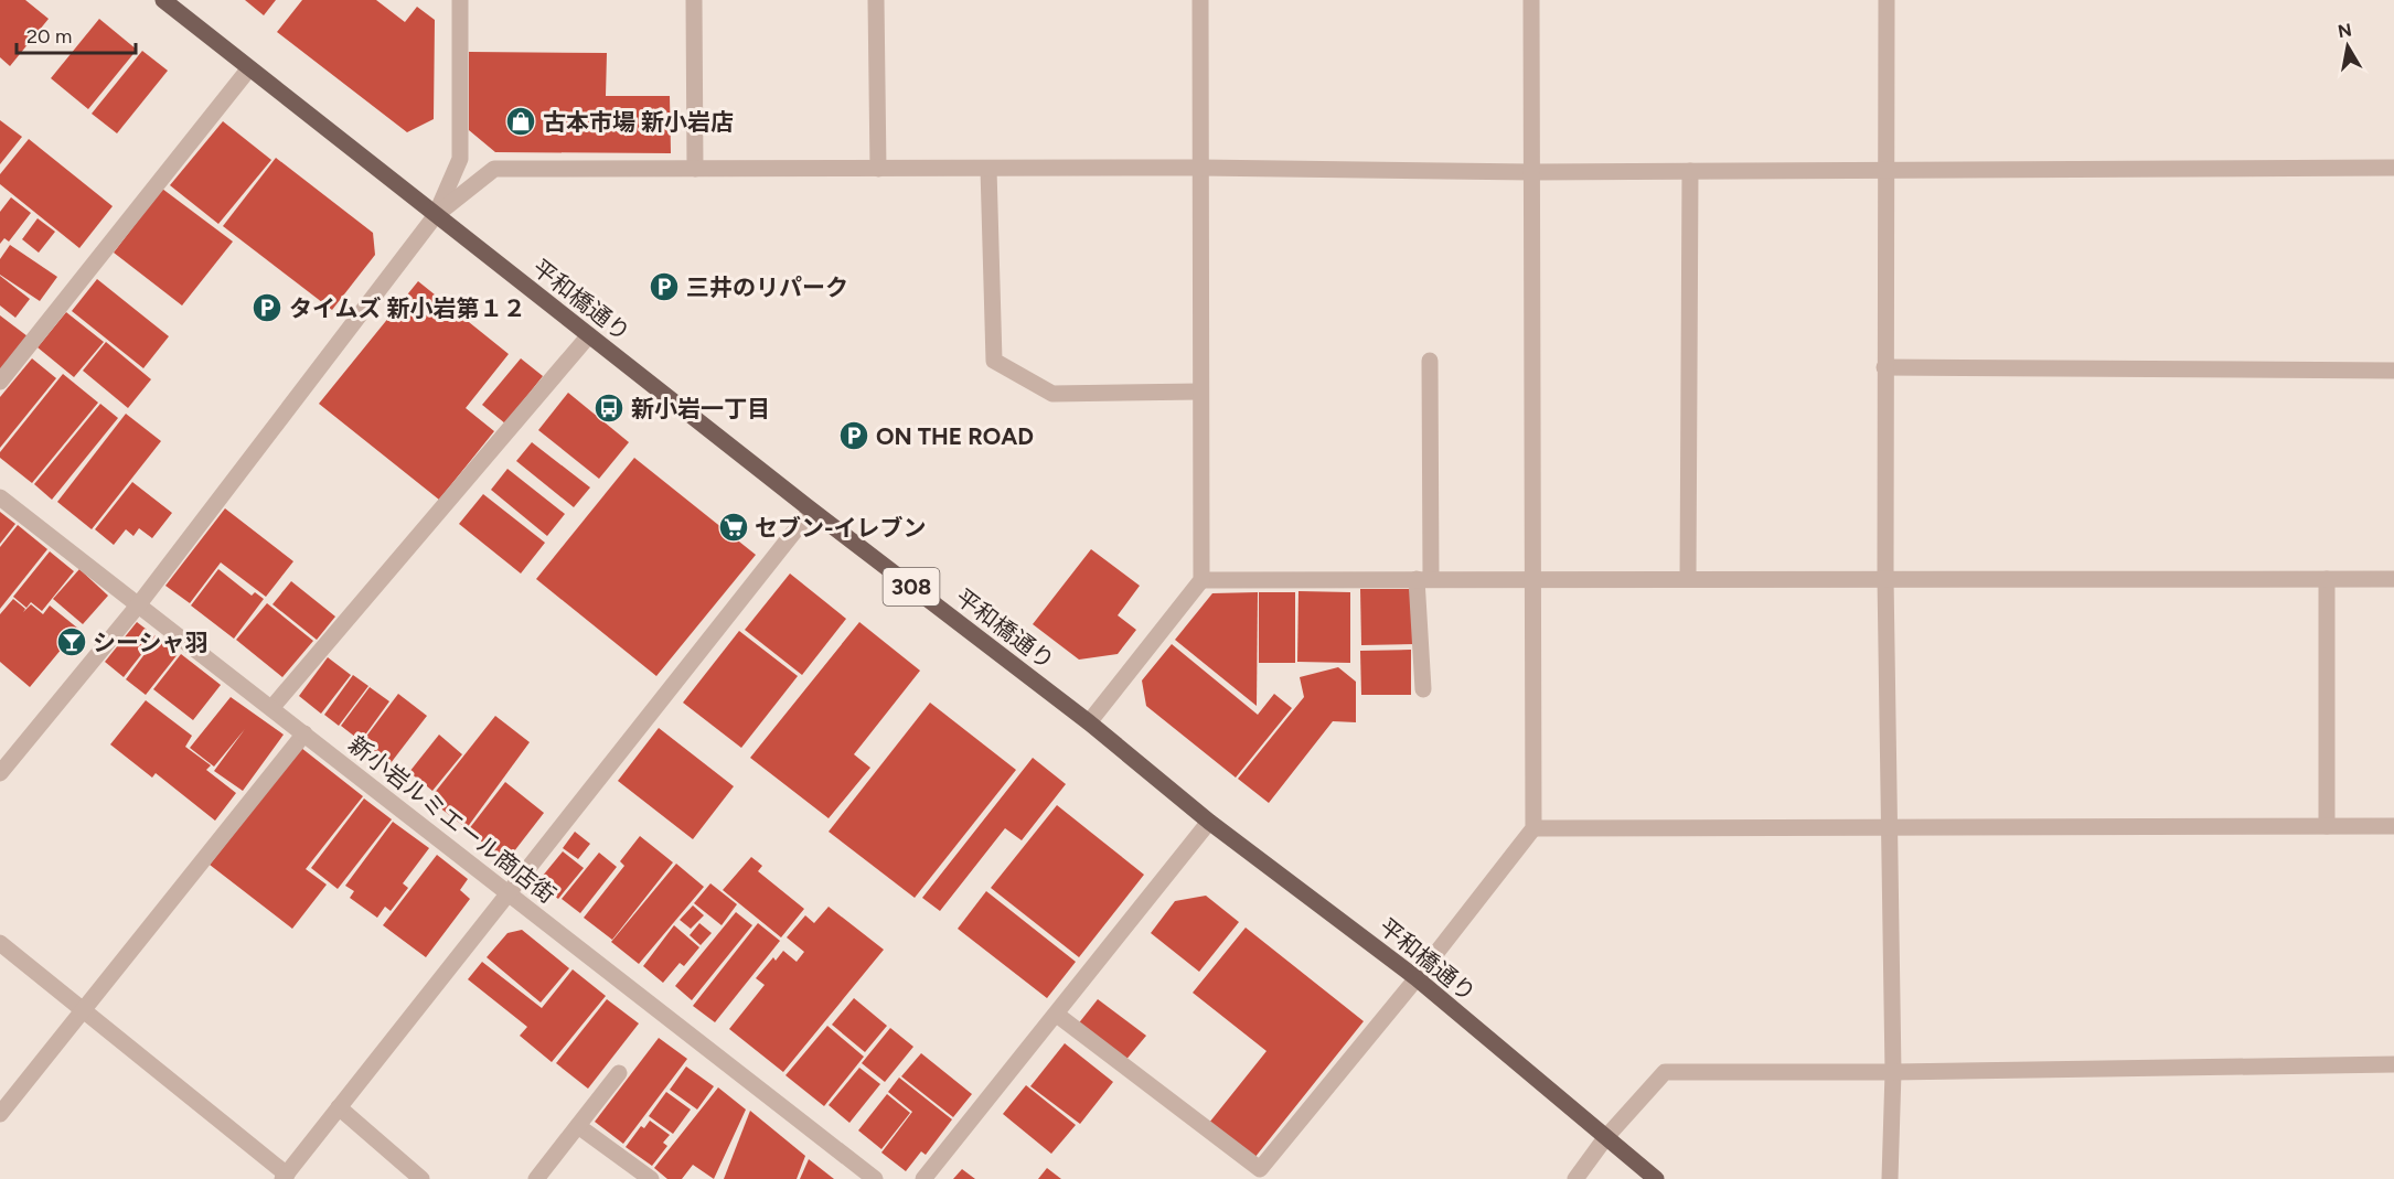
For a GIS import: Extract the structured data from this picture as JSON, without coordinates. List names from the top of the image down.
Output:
{
  "streets": {
    "main road": ["平和橋通り", "308"],
    "street": ["新小岩ルミエール商店街"]
  },
  "places": {
    "shop": ["古本市場 新小岩店"],
    "parking": ["三井のリパーク", "タイムズ 新小岩第１２", "ON THE ROAD"],
    "bus stop": ["新小岩一丁目"],
    "supermarket": ["セブン-イレブン"],
    "bar": ["シーシャ羽"]
  },
  "scale_bar": "20 m",
  "north": "top"
}
